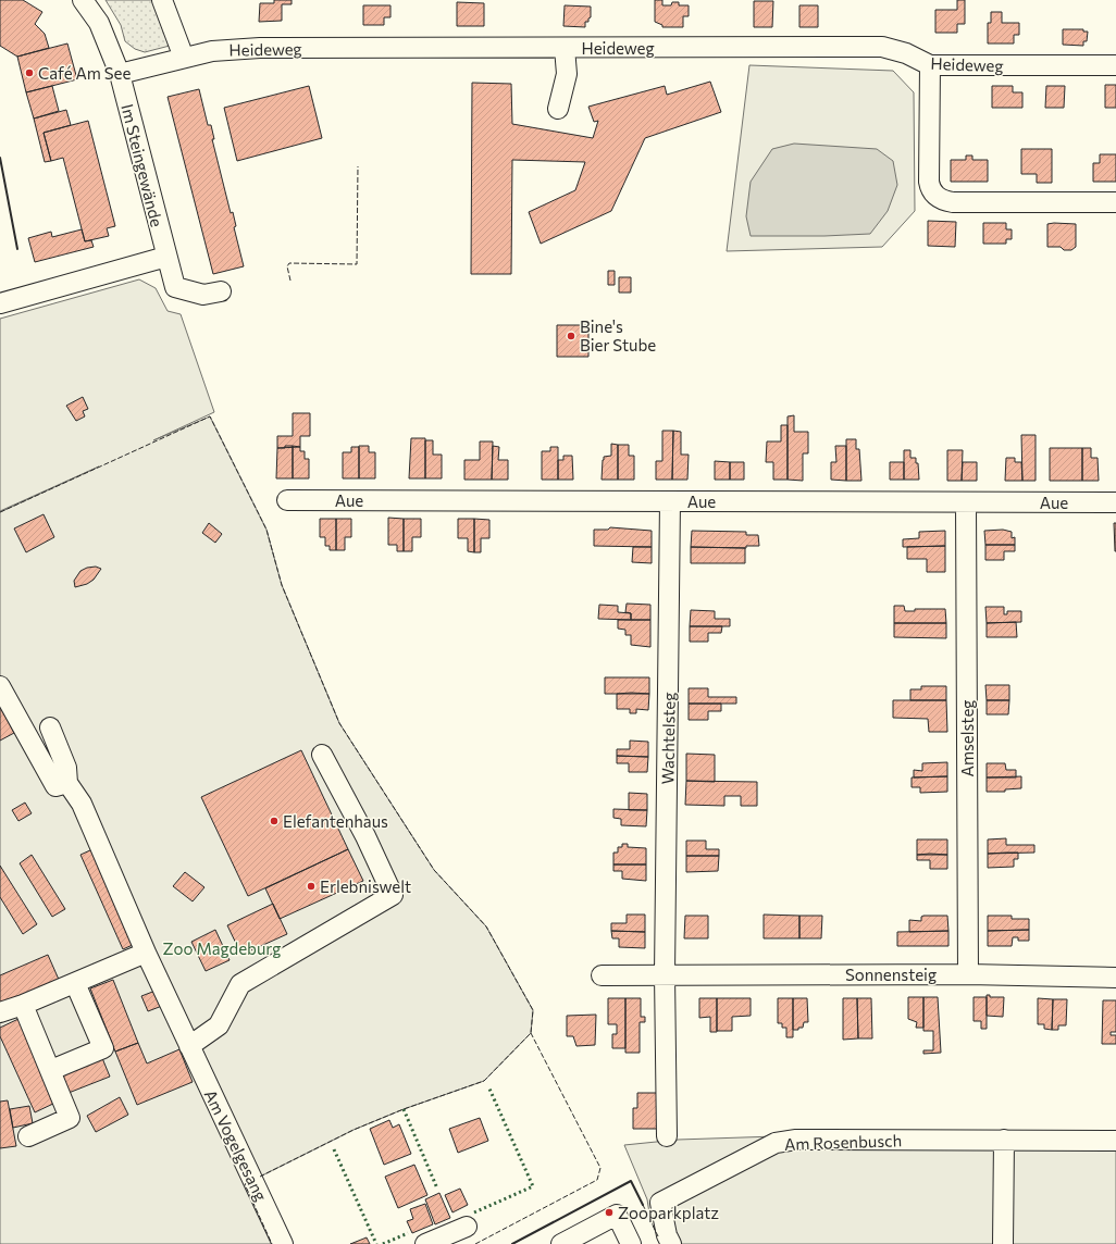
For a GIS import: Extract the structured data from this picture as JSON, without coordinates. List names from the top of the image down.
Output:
{
  "streets": {
    "street": [
      "Heideweg",
      "Im Steingewände",
      "Aue",
      "Wachtelsteg",
      "Amselsteg",
      "Sonnensteig",
      "Am Rosenbusch",
      "Am Vogelgesang"
    ]
  },
  "crossings": [
    ["Heideweg", "Im Steingewände"],
    ["Aue", "Wachtelsteg"],
    ["Aue", "Amselsteg"],
    ["Wachtelsteg", "Sonnensteig"],
    ["Amselsteg", "Sonnensteig"]
  ],
  "parks": ["Zoo Magdeburg"],
  "places": [
    "Café Am See",
    "Bine's Bier Stube",
    "Elefantenhaus",
    "Erlebniswelt",
    "Zooparkplatz"
  ]
}
